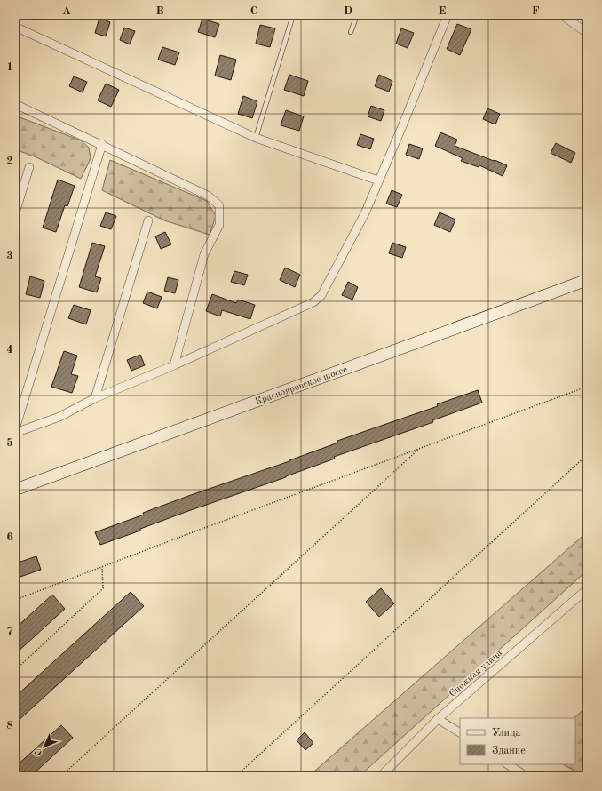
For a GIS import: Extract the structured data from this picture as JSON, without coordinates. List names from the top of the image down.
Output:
{
  "streets": {
    "street": ["Краснояровское шоссе", "Снежная улица"]
  },
  "legend": ["Улица", "Здание"],
  "north": "bottom left",
  "grid": {
    "columns": [
      "A",
      "B",
      "C",
      "D",
      "E",
      "F"
    ],
    "rows": [
      "1",
      "2",
      "3",
      "4",
      "5",
      "6",
      "7",
      "8"
    ]
  }
}
